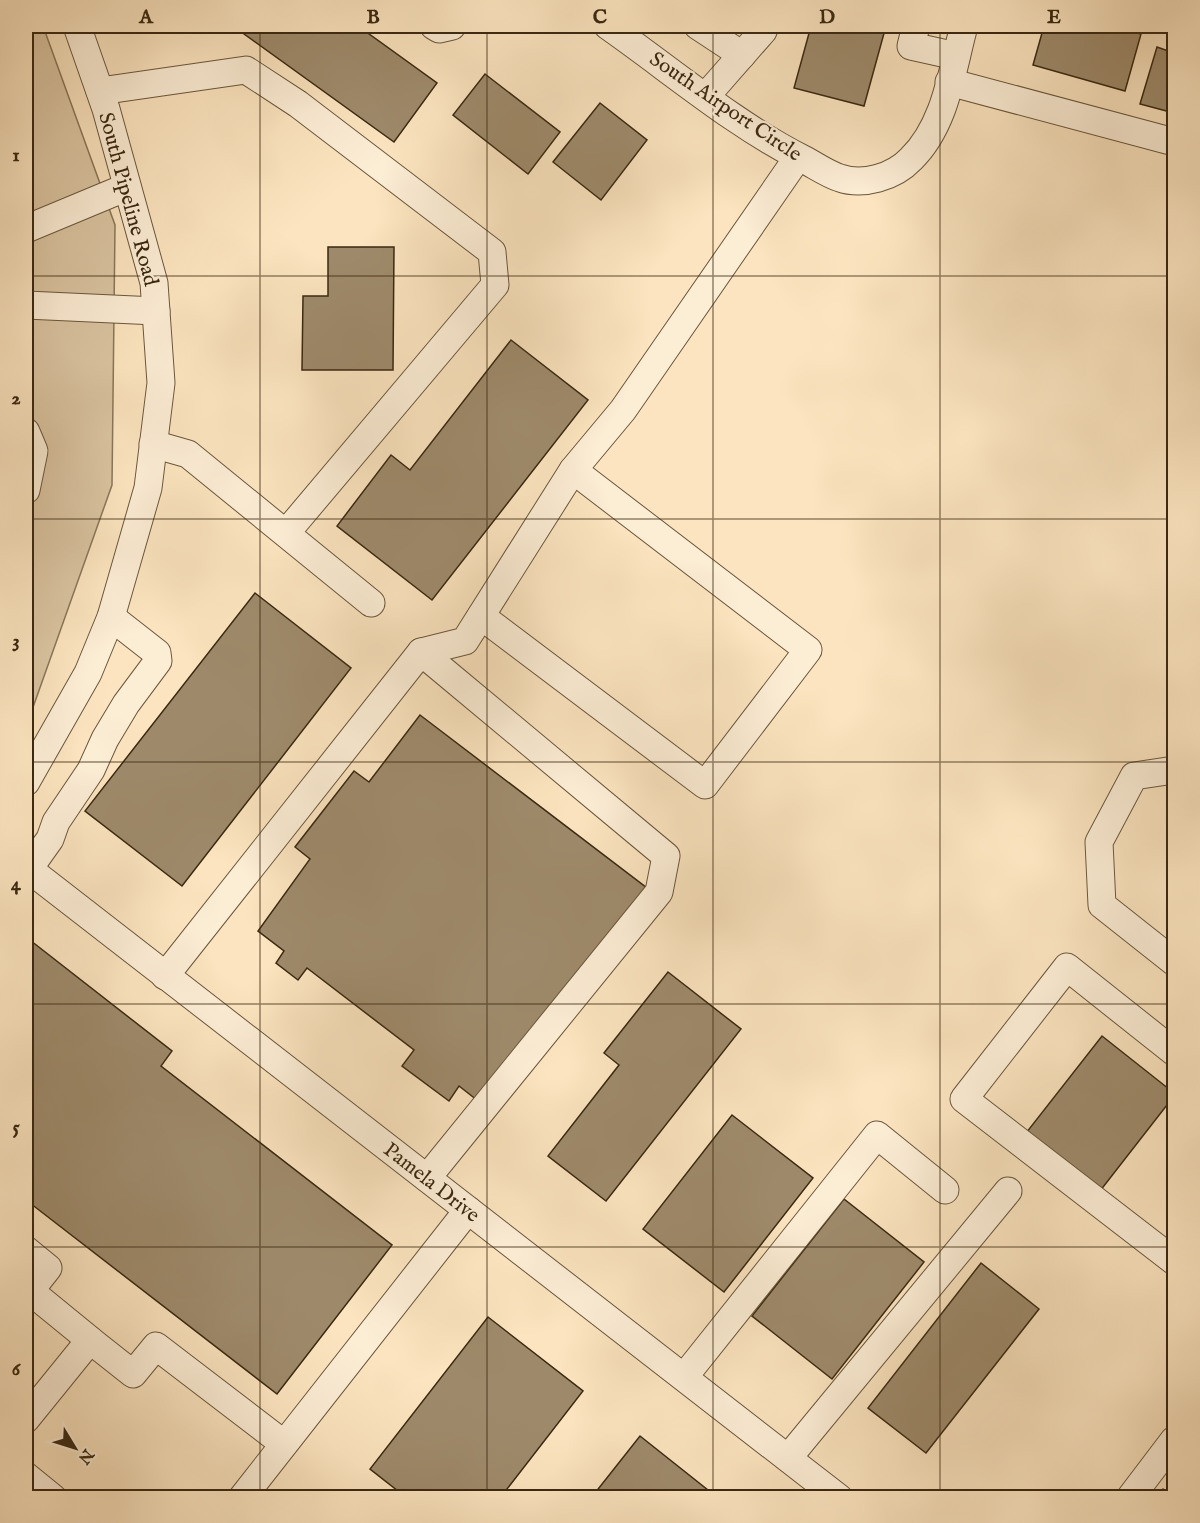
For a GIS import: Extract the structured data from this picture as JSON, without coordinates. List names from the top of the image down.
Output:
{
  "streets": {
    "street": ["South Airport Circle", "South Pipeline Road", "Pamela Drive"]
  },
  "north": "bottom right",
  "grid": {
    "columns": [
      "A",
      "B",
      "C",
      "D",
      "E"
    ],
    "rows": [
      "1",
      "2",
      "3",
      "4",
      "5",
      "6"
    ]
  }
}
